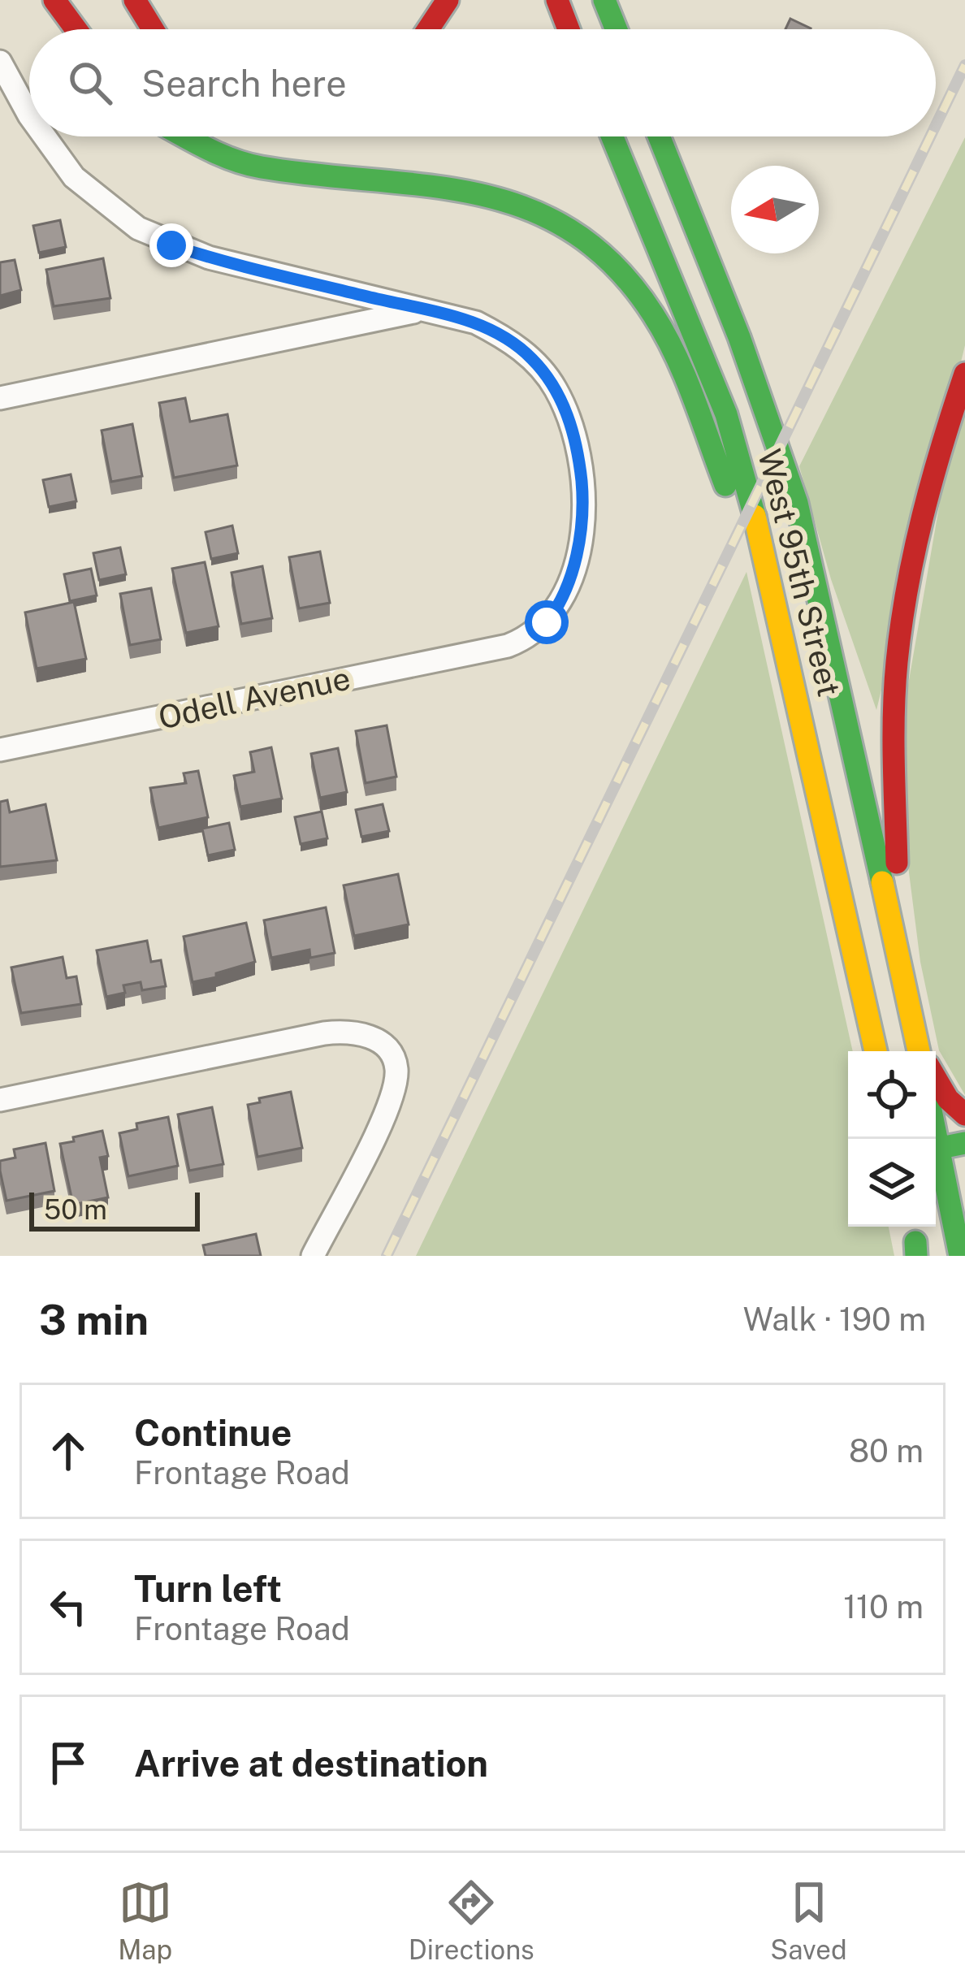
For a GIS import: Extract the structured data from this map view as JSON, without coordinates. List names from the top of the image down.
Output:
{
  "streets": {
    "main road": ["West 95th Street"],
    "street": ["Odell Avenue"]
  },
  "scale_bar": "50 m",
  "north": "left",
  "page": {
    "search": "Search here",
    "scale": "50 m",
    "heading": ["3 min", "Walk · 190 m"],
    "list": [
      ["Continue", "Frontage Road", "80 m"],
      ["Turn left", "Frontage Road", "110 m"],
      "Arrive at destination"
    ],
    "nav": ["Map", "Directions", "Saved"]
  }
}
